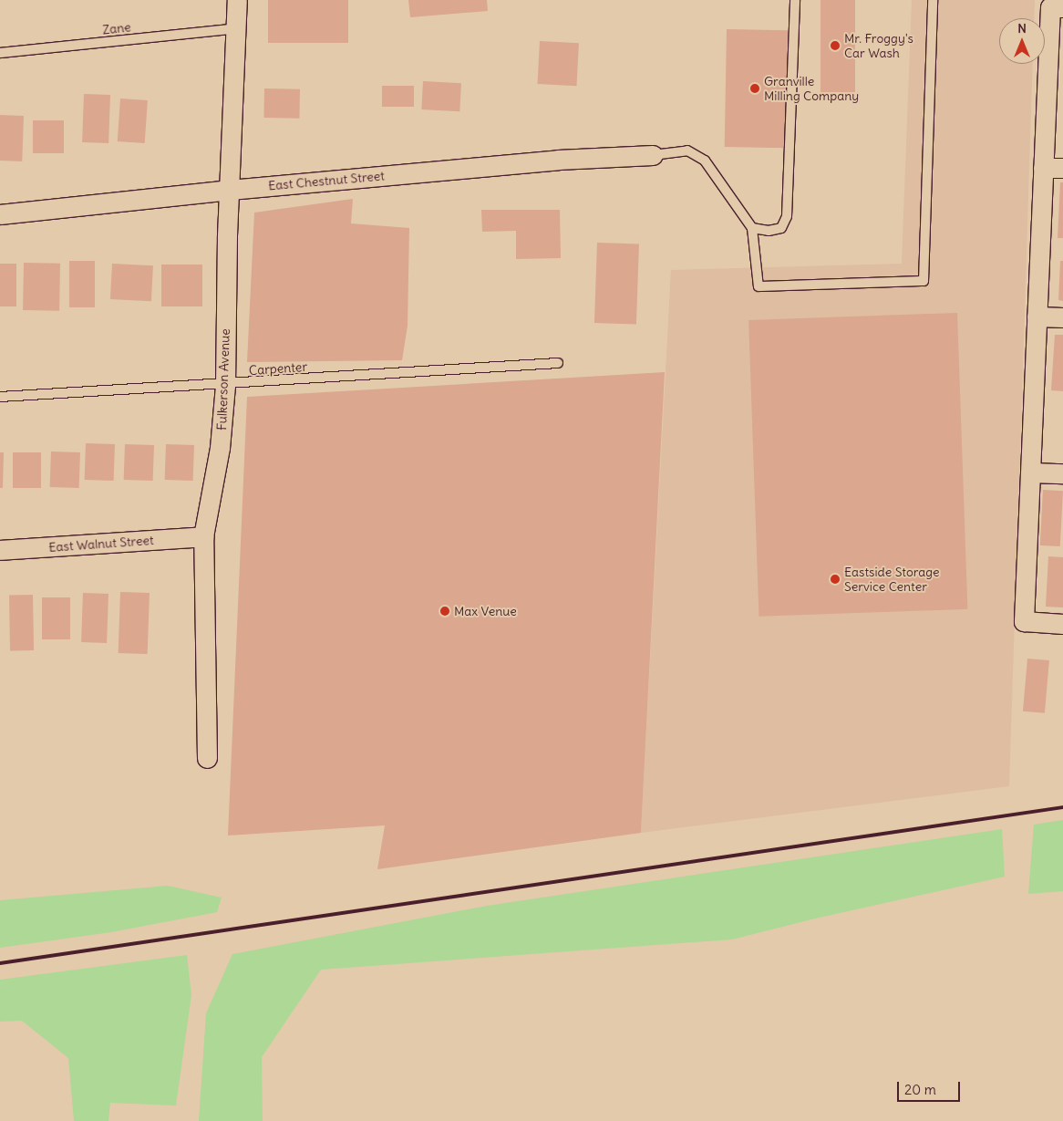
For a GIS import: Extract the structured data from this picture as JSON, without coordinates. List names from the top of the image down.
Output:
{
  "streets": {
    "street": ["East Chestnut Street", "Fulkerson Avenue", "East Walnut Street"],
    "lane": ["Zane", "Carpenter"]
  },
  "crossings": [
    ["Zane", "Fulkerson Avenue"],
    ["East Chestnut Street", "Fulkerson Avenue"],
    ["Carpenter", "Fulkerson Avenue"],
    ["Fulkerson Avenue", "East Walnut Street"]
  ],
  "places": [
    "Mr. Froggy's Car Wash",
    "Granville Milling Company",
    "Eastside Storage Service Center",
    "Max Venue"
  ],
  "scale_bar": "20 m",
  "north": "top"
}
